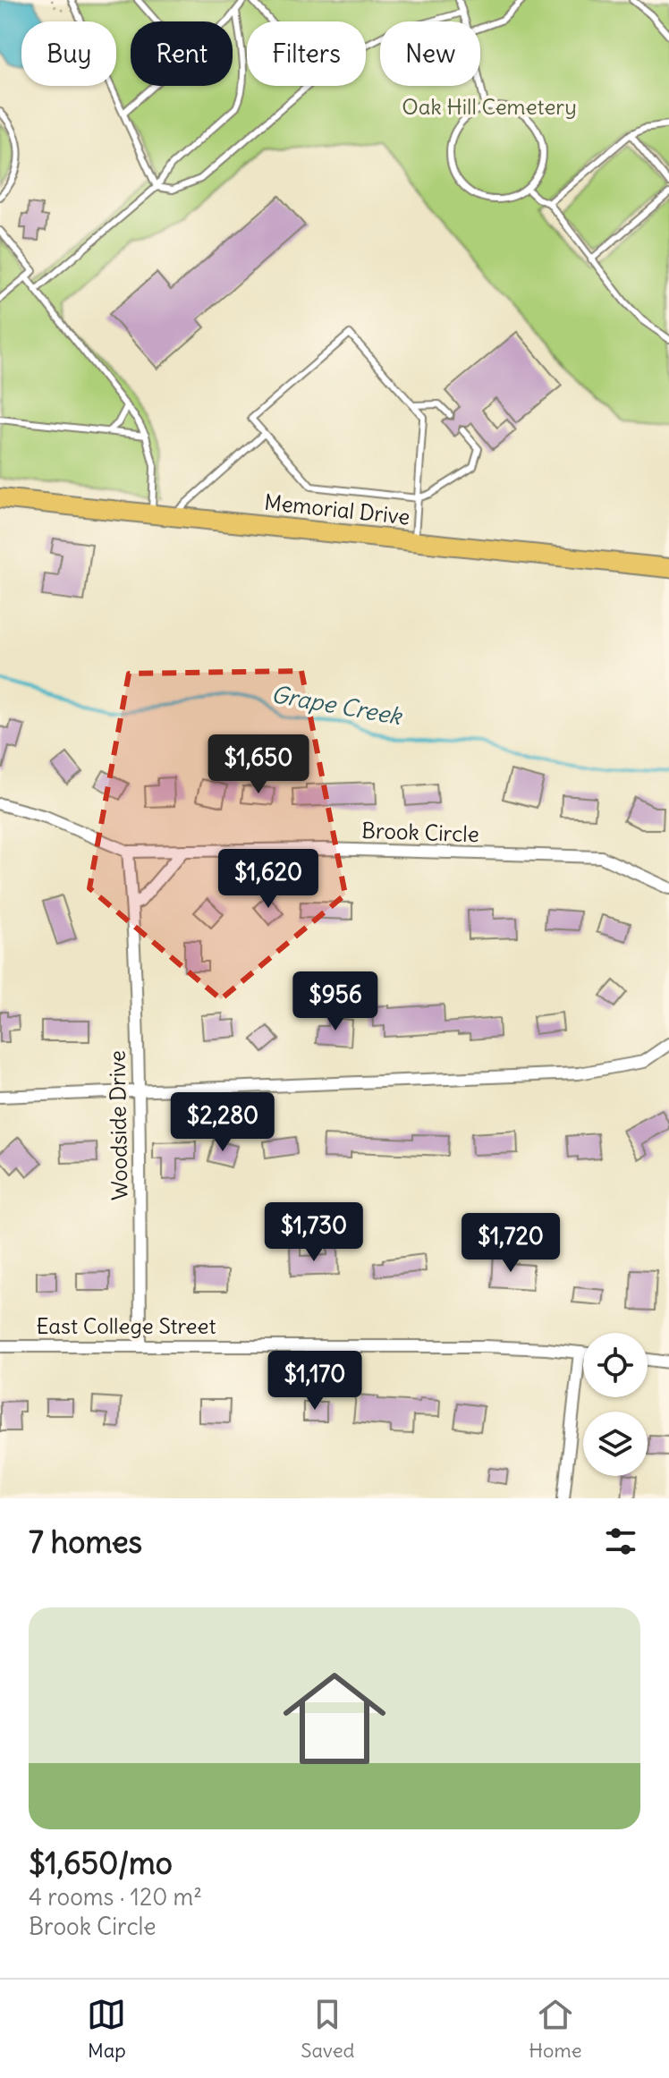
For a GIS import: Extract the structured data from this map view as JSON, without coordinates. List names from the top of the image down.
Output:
{
  "streets": {
    "main road": ["Memorial Drive"],
    "street": ["Brook Circle", "Woodside Drive", "East College Street"]
  },
  "crossings": [
    ["Brook Circle", "Woodside Drive"],
    ["Woodside Drive", "East College Street"]
  ],
  "water": ["Grape Creek"],
  "parks": ["Oak Hill Cemetery"],
  "page": {
    "chip": [
      "Buy",
      "Rent",
      "Filters",
      "New"
    ],
    "price": [
      "$1,650",
      "$1,620",
      "$956",
      "$2,280",
      "$1,730",
      "$1,720",
      "$1,170"
    ],
    "heading": "7 homes",
    "list": [
      {
        "name": "$1,650/mo",
        "note": "4 rooms · 120 m² · Brook Circle"
      }
    ],
    "tabs": ["Map", "Saved", "Home"]
  }
}
